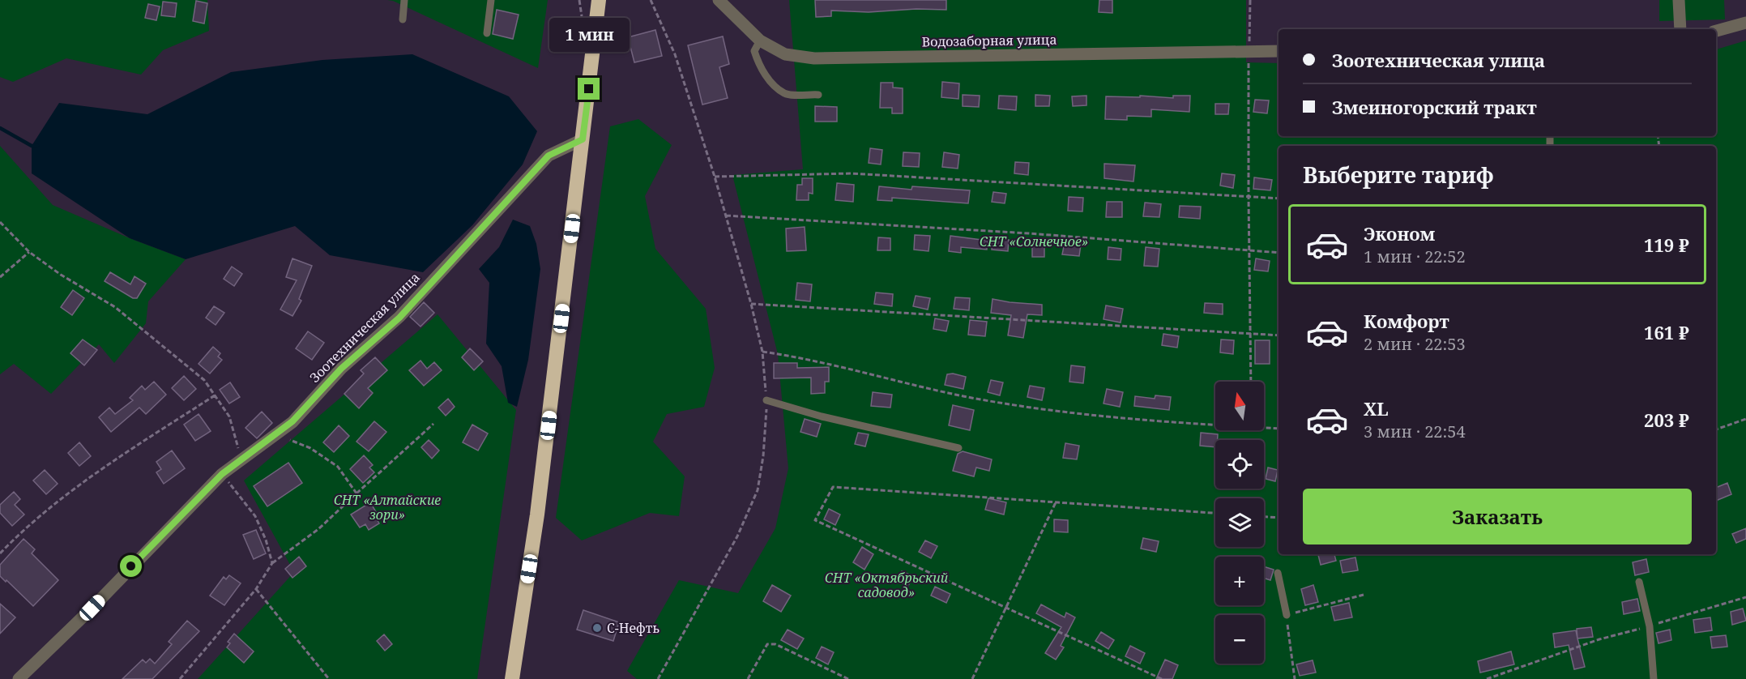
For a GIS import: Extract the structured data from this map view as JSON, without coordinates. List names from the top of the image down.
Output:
{
  "streets": {
    "street": ["Водозаборная улица", "Зоотехническая улица"]
  },
  "parks": ["СНТ «Солнечное»", "СНТ «Алтайские зори»", "СНТ «Октябрьский садовод»"],
  "places": ["С-Нефть"],
  "north": "top",
  "page": {
    "bubble": "1 мин",
    "banner": ["Зоотехническая улица", "Змеиногорский тракт"],
    "heading": "Выберите тариф",
    "list": [
      {
        "name": "Эконом",
        "note": "1 мин · 22:52",
        "value": "119 ₽"
      },
      {
        "name": "Комфорт",
        "note": "2 мин · 22:53",
        "value": "161 ₽"
      },
      {
        "name": "XL",
        "note": "3 мин · 22:54",
        "value": "203 ₽"
      }
    ],
    "map_buttons": ["+", "−"],
    "buttons": "Заказать"
  }
}
